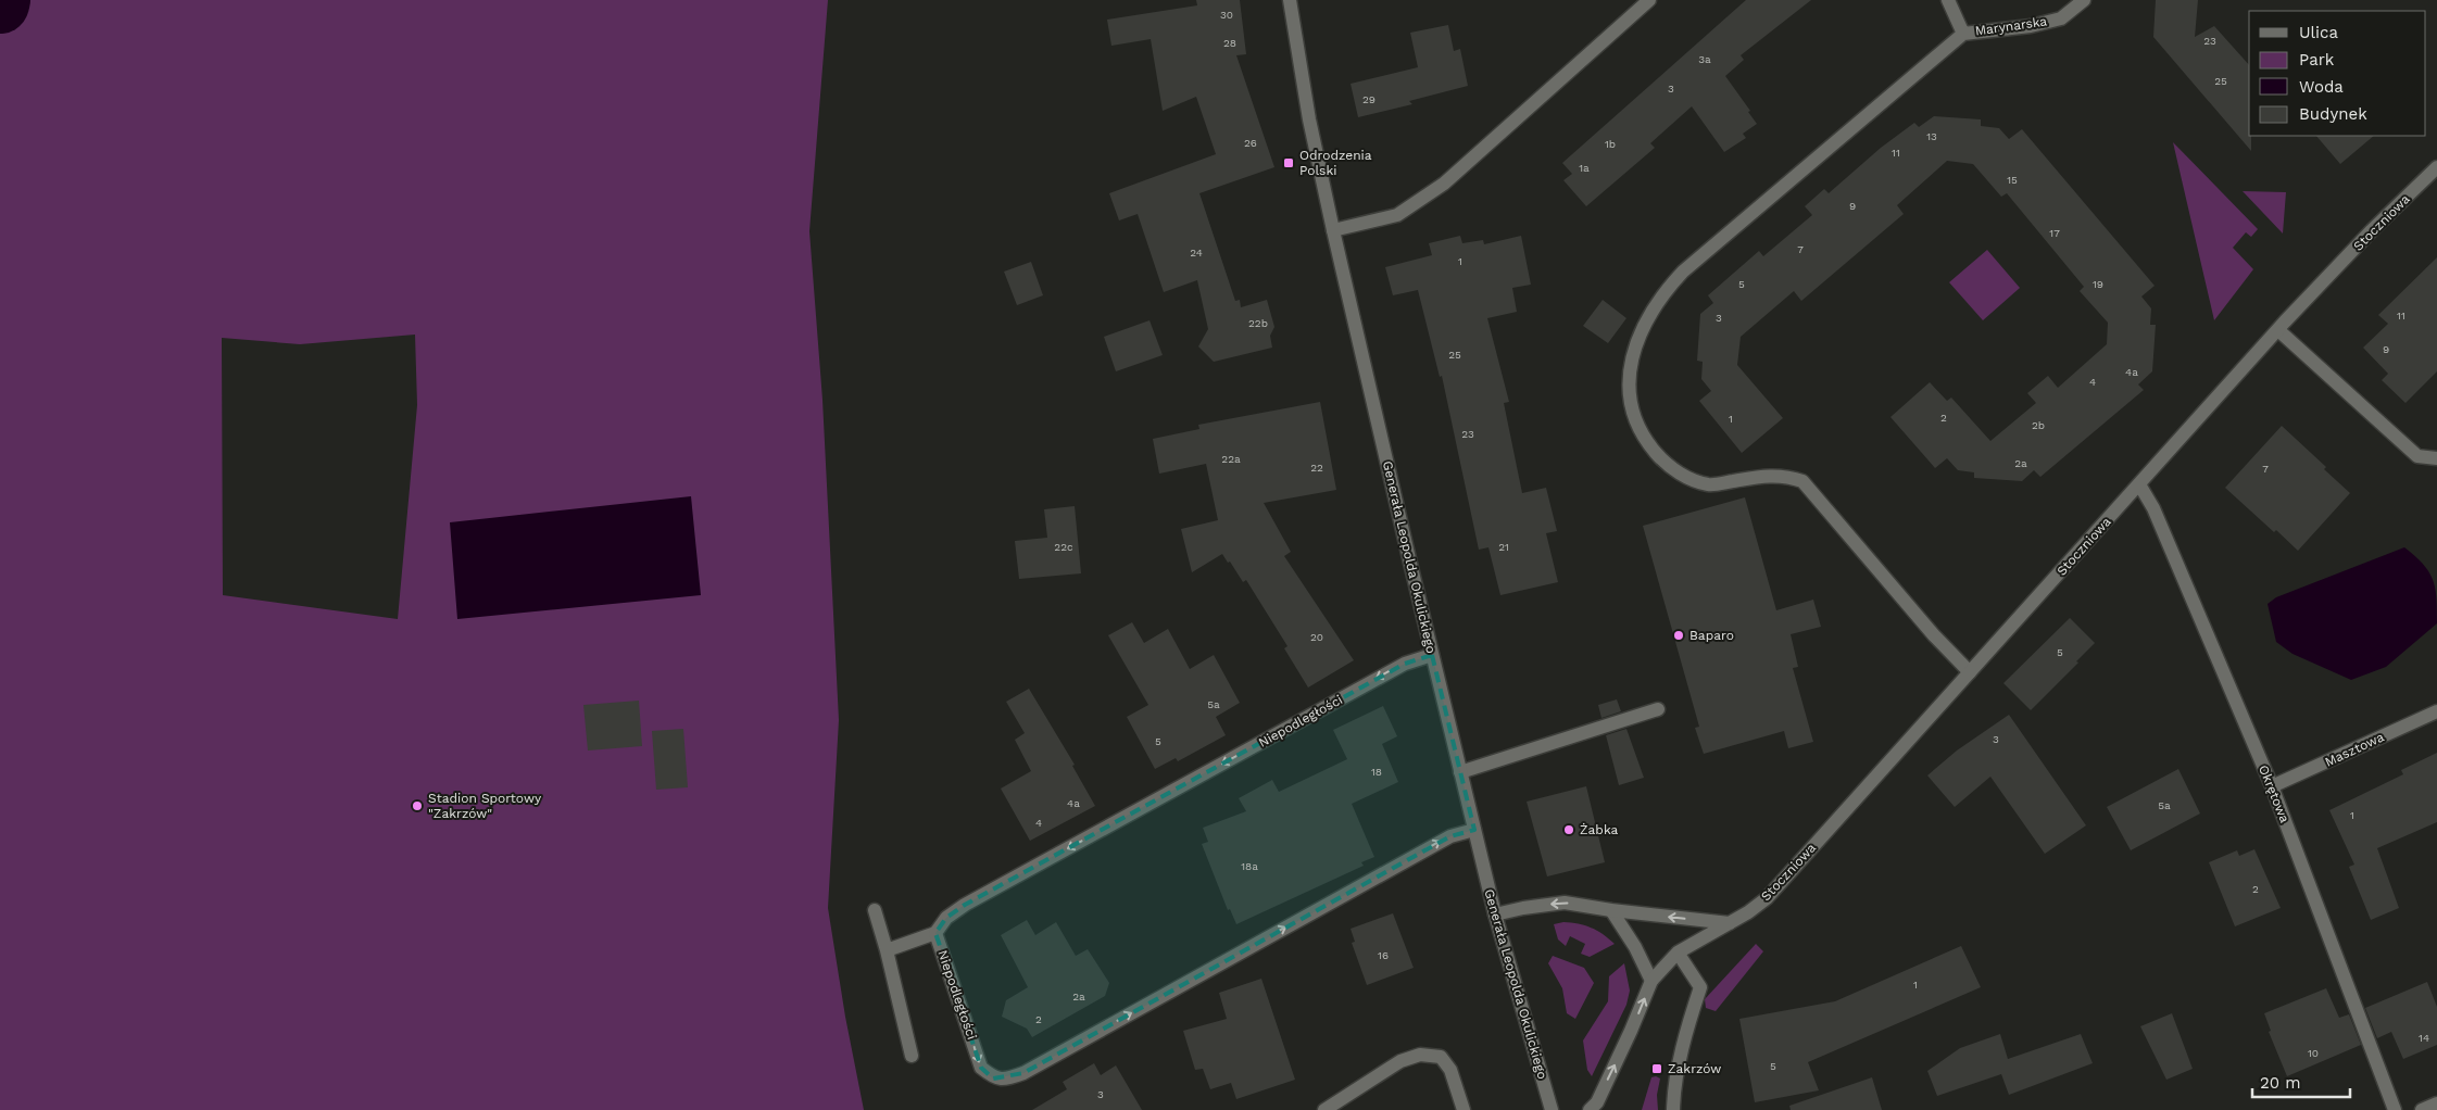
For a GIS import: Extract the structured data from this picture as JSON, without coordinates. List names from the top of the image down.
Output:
{
  "streets": {
    "street": [
      "Marynarska",
      "Stoczniowa",
      "Generała Leopolda Okulickiego",
      "Niepodległości",
      "Masztowa",
      "Okrętowa"
    ]
  },
  "crossings": [
    ["Stoczniowa", "Okrętowa"],
    ["Generała Leopolda Okulickiego", "Niepodległości"],
    ["Masztowa", "Okrętowa"]
  ],
  "places": {
    "transit": ["Odrodzenia Polski", "Zakrzów"],
    "other": ["Baparo", "Stadion Sportowy \"Zakrzów\"", "Żabka"]
  },
  "house_numbers": [
    "30",
    "23",
    "28",
    "3a",
    "25",
    "3",
    "29",
    "13",
    "26",
    "1b",
    "11",
    "1a",
    "15",
    "9",
    "17",
    "7",
    "24",
    "1",
    "5",
    "19",
    "11",
    "3",
    "22b",
    "9",
    "25",
    "4a",
    "4",
    "2",
    "1",
    "2b",
    "23",
    "22a",
    "2a",
    "22",
    "7",
    "22c",
    "21",
    "20",
    "5",
    "5a",
    "3",
    "5",
    "18",
    "4a",
    "5a",
    "1",
    "4",
    "18a",
    "2",
    "16",
    "1",
    "2a",
    "2",
    "14",
    "10",
    "5",
    "3"
  ],
  "legend": [
    "Ulica",
    "Park",
    "Woda",
    "Budynek"
  ],
  "scale_bar": "20 m"
}
